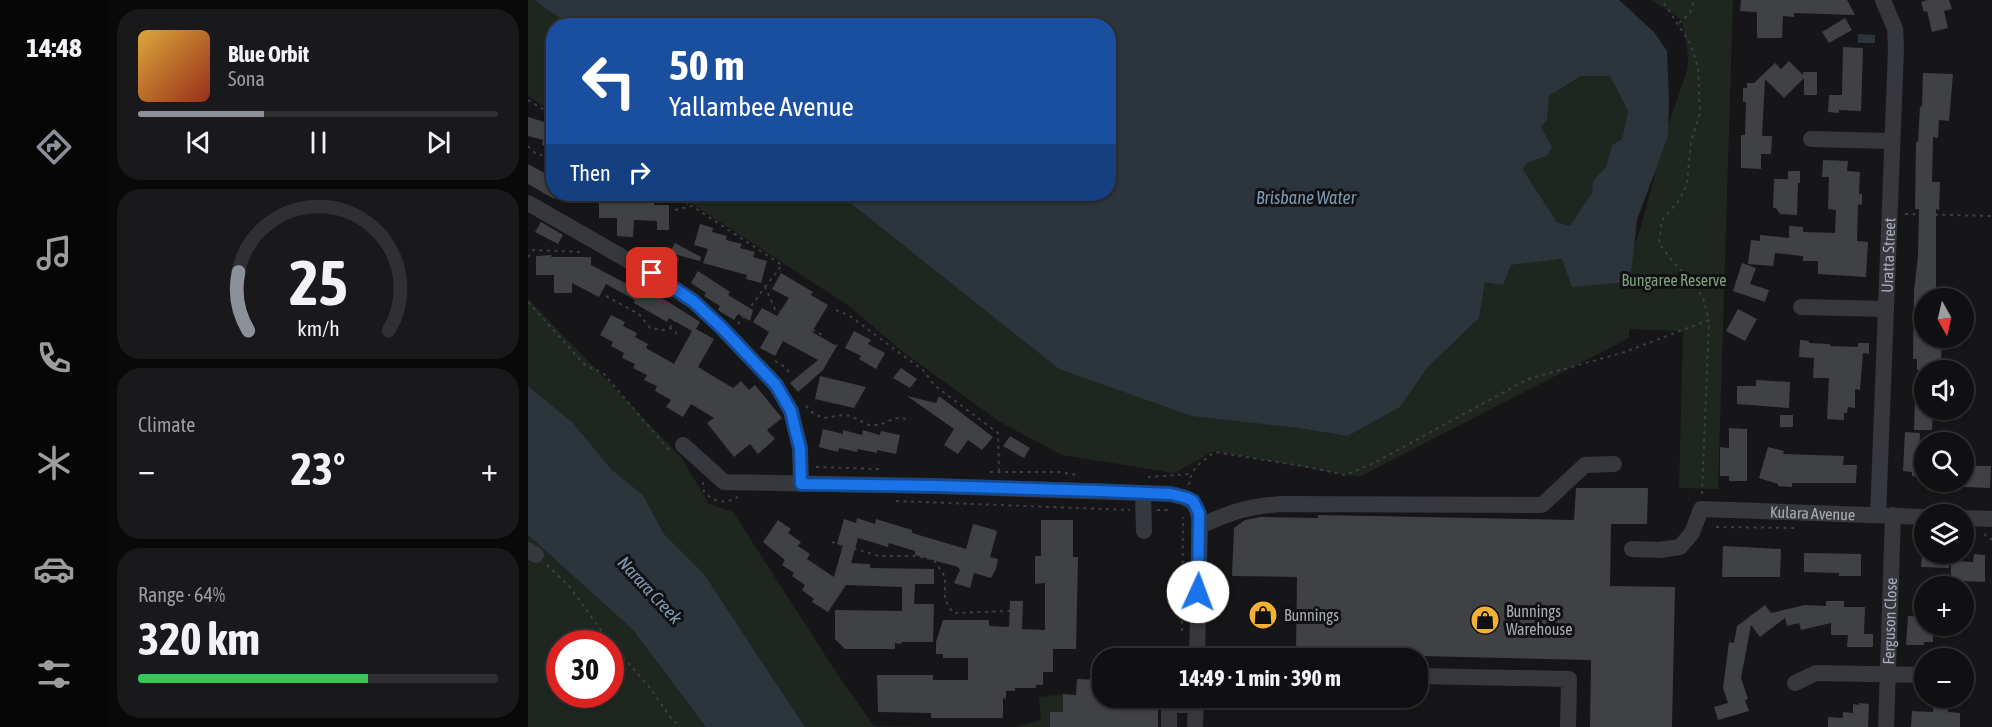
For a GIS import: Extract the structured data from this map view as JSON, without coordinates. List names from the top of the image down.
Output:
{
  "streets": {
    "street": ["Uratta Street", "Kulara Avenue", "Ferguson Close"]
  },
  "crossings": [
    ["Uratta Street", "Kulara Avenue"],
    ["Uratta Street", "Ferguson Close"],
    ["Kulara Avenue", "Ferguson Close"]
  ],
  "water": ["Brisbane Water", "Narara Creek"],
  "parks": ["Bungaree Reserve"],
  "places": {
    "shop": ["Bunnings", "Bunnings Warehouse"]
  },
  "north": "bottom",
  "page": {
    "tabs": "14:48",
    "turn": ["50 m", "Yallambee Avenue"],
    "song": ["Blue Orbit", "Sona"],
    "then": "Then",
    "map_buttons": ["+", "−"],
    "tile": [
      "Climate",
      ["Range · 64%", "320 km"]
    ],
    "heat": ["−", "23°", "+"],
    "limit": "30",
    "trip": "14:49 · 1 min · 390 m",
    "gauge": ["25", "km/h"]
  }
}
